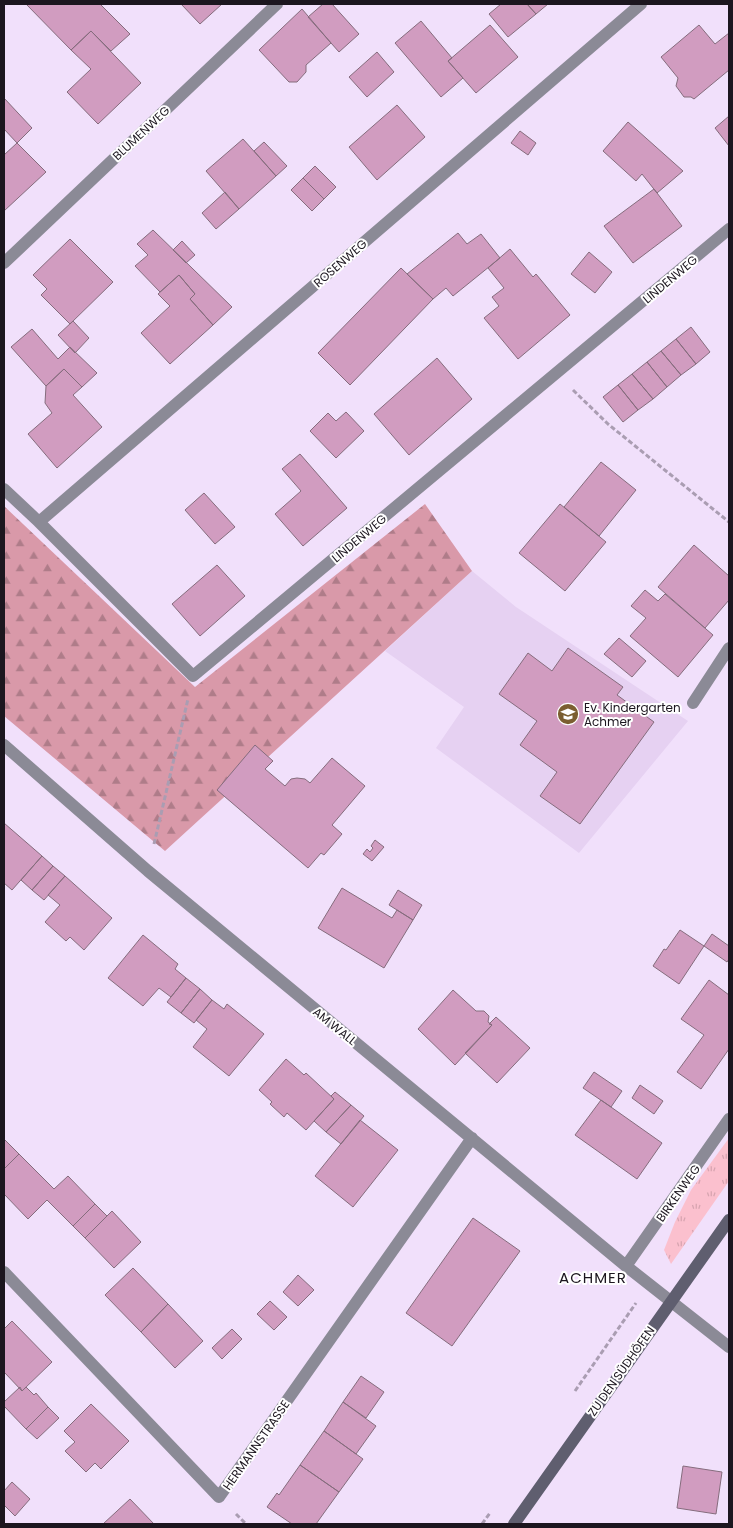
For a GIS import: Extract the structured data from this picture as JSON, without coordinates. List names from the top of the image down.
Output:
{
  "streets": {
    "street": [
      "BLUMENWEG",
      "ROSENWEG",
      "LINDENWEG",
      "AM WALL",
      "BIRKENWEG",
      "ZU DEN SÜDHÖFEN",
      "HERMANNSTRASSE"
    ]
  },
  "crossings": [
    ["AM WALL", "BIRKENWEG"],
    ["AM WALL", "ZU DEN SÜDHÖFEN"],
    ["AM WALL", "HERMANNSTRASSE"]
  ],
  "districts": ["ACHMER"],
  "places": {
    "school or university": ["Ev. Kindergarten Achmer"]
  }
}
